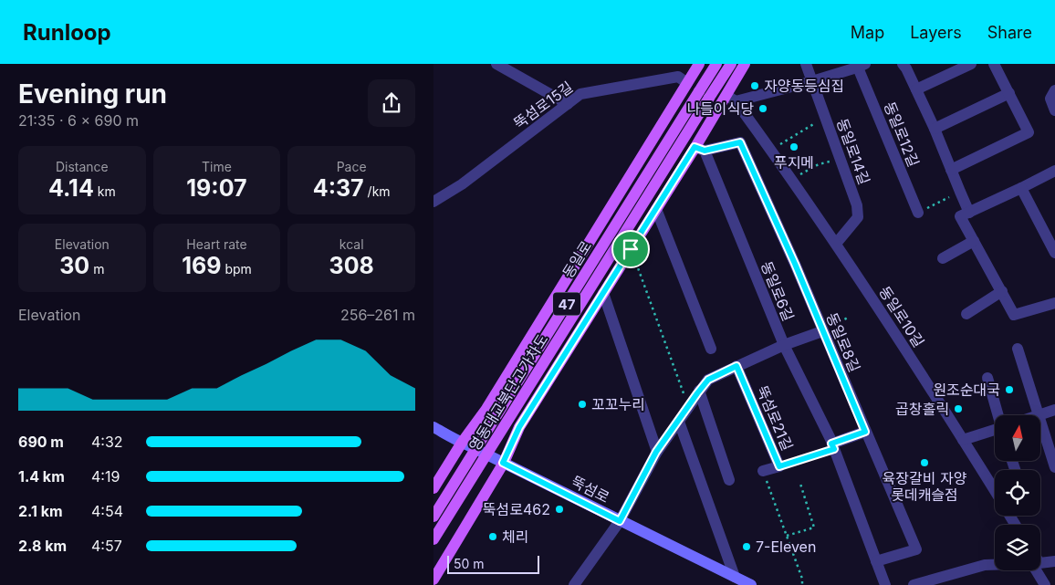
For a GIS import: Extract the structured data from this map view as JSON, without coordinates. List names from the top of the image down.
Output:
{
  "streets": {
    "main road": [
      "동일로",
      "47",
      "영동대교북단고가차도",
      "뚝섬로"
    ],
    "street": [
      "뚝섬로15길",
      "동일로12길",
      "동일로14길",
      "동일로6길",
      "동일로10길",
      "동일로8길",
      "뚝섬로21길"
    ]
  },
  "crossings": [
    ["동일로12길", "동일로14길"],
    ["동일로12길", "동일로10길"],
    ["동일로14길", "동일로10길"],
    ["동일로6길", "동일로8길"]
  ],
  "places": [
    "자양동등심집",
    "나들이식당",
    "푸지메",
    "원조순대국",
    "꼬꼬누리",
    "곱창홀릭",
    "육장갈비 자양 롯데캐슬점",
    "뚝섬로462",
    "체리",
    "7-Eleven"
  ],
  "scale_bar": "50 m",
  "north": "top",
  "page": {
    "header": "Runloop",
    "nav": ["Map", "Layers", "Share"],
    "heading": ["Evening run", "21:35 · 6 × 690 m"],
    "stats": [
      ["Distance", "4.14 km"],
      ["Time", "19:07"],
      ["Pace", "4:37 /km"],
      ["Elevation", "30 m"],
      ["Heart rate", "169 bpm"],
      ["kcal", "308"]
    ],
    "chart": ["Elevation", "256–261 m"],
    "list": [
      {
        "name": "690 m",
        "note": "4:32"
      },
      {
        "name": "1.4 km",
        "note": "4:19"
      },
      {
        "name": "2.1 km",
        "note": "4:54"
      },
      {
        "name": "2.8 km",
        "note": "4:57"
      }
    ],
    "scale": "50 m"
  }
}
